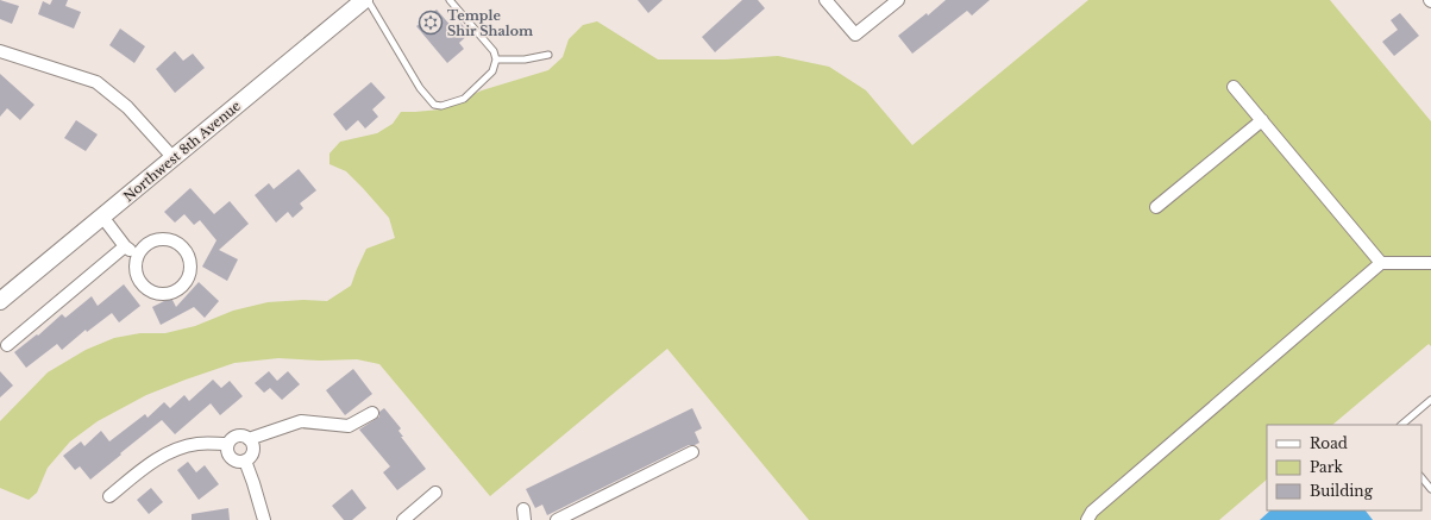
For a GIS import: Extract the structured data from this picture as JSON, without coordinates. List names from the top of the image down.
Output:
{
  "streets": {
    "street": ["Northwest 8th Avenue"]
  },
  "places": {
    "synagogue": ["Temple Shir Shalom"]
  },
  "legend": ["Road", "Park", "Building"]
}
